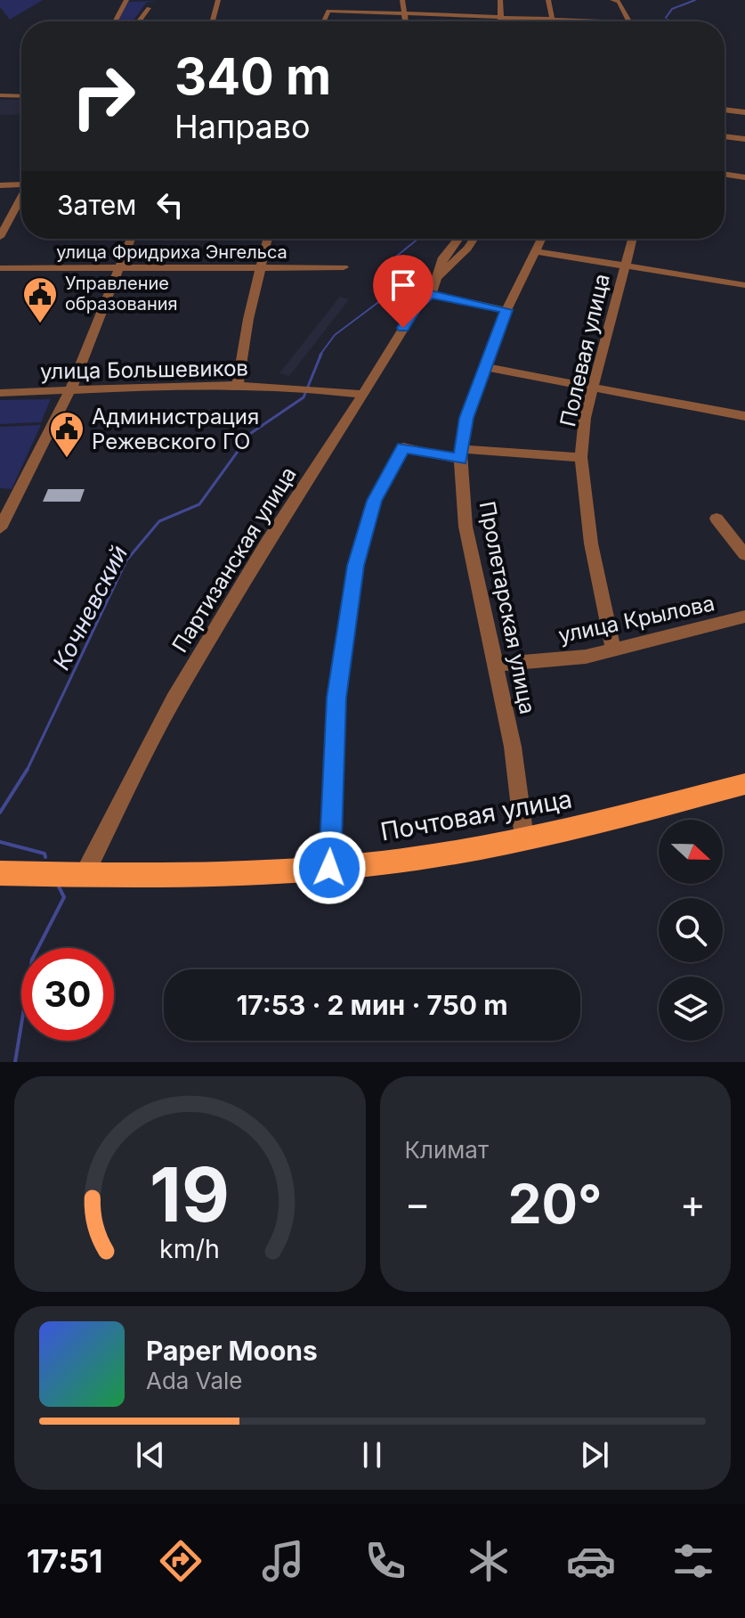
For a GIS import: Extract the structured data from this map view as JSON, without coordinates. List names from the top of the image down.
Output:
{
  "streets": {
    "main road": ["Почтовая улица"],
    "street": [
      "улица Фридриха Энгельса",
      "Полевая улица",
      "улица Большевиков",
      "Партизанская улица",
      "Пролетарская улица",
      "улица Крылова"
    ]
  },
  "crossings": [
    ["Полевая улица", "улица Крылова"],
    ["улица Большевиков", "Партизанская улица"],
    ["Партизанская улица", "Почтовая улица"],
    ["Пролетарская улица", "улица Крылова"],
    ["Пролетарская улица", "Почтовая улица"]
  ],
  "water": ["Кочневский"],
  "places": {
    "public building": ["Управление образования", "Администрация Режевского ГО"]
  },
  "north": "right",
  "page": {
    "turn": ["340 m", "Направо"],
    "then": "Затем",
    "limit": "30",
    "trip": "17:53 · 2 мин · 750 m",
    "tile": "Климат",
    "heat": ["−", "20°", "+"],
    "song": ["Paper Moons", "Ada Vale"],
    "tabs": "17:51",
    "gauge": ["19", "km/h"]
  }
}
